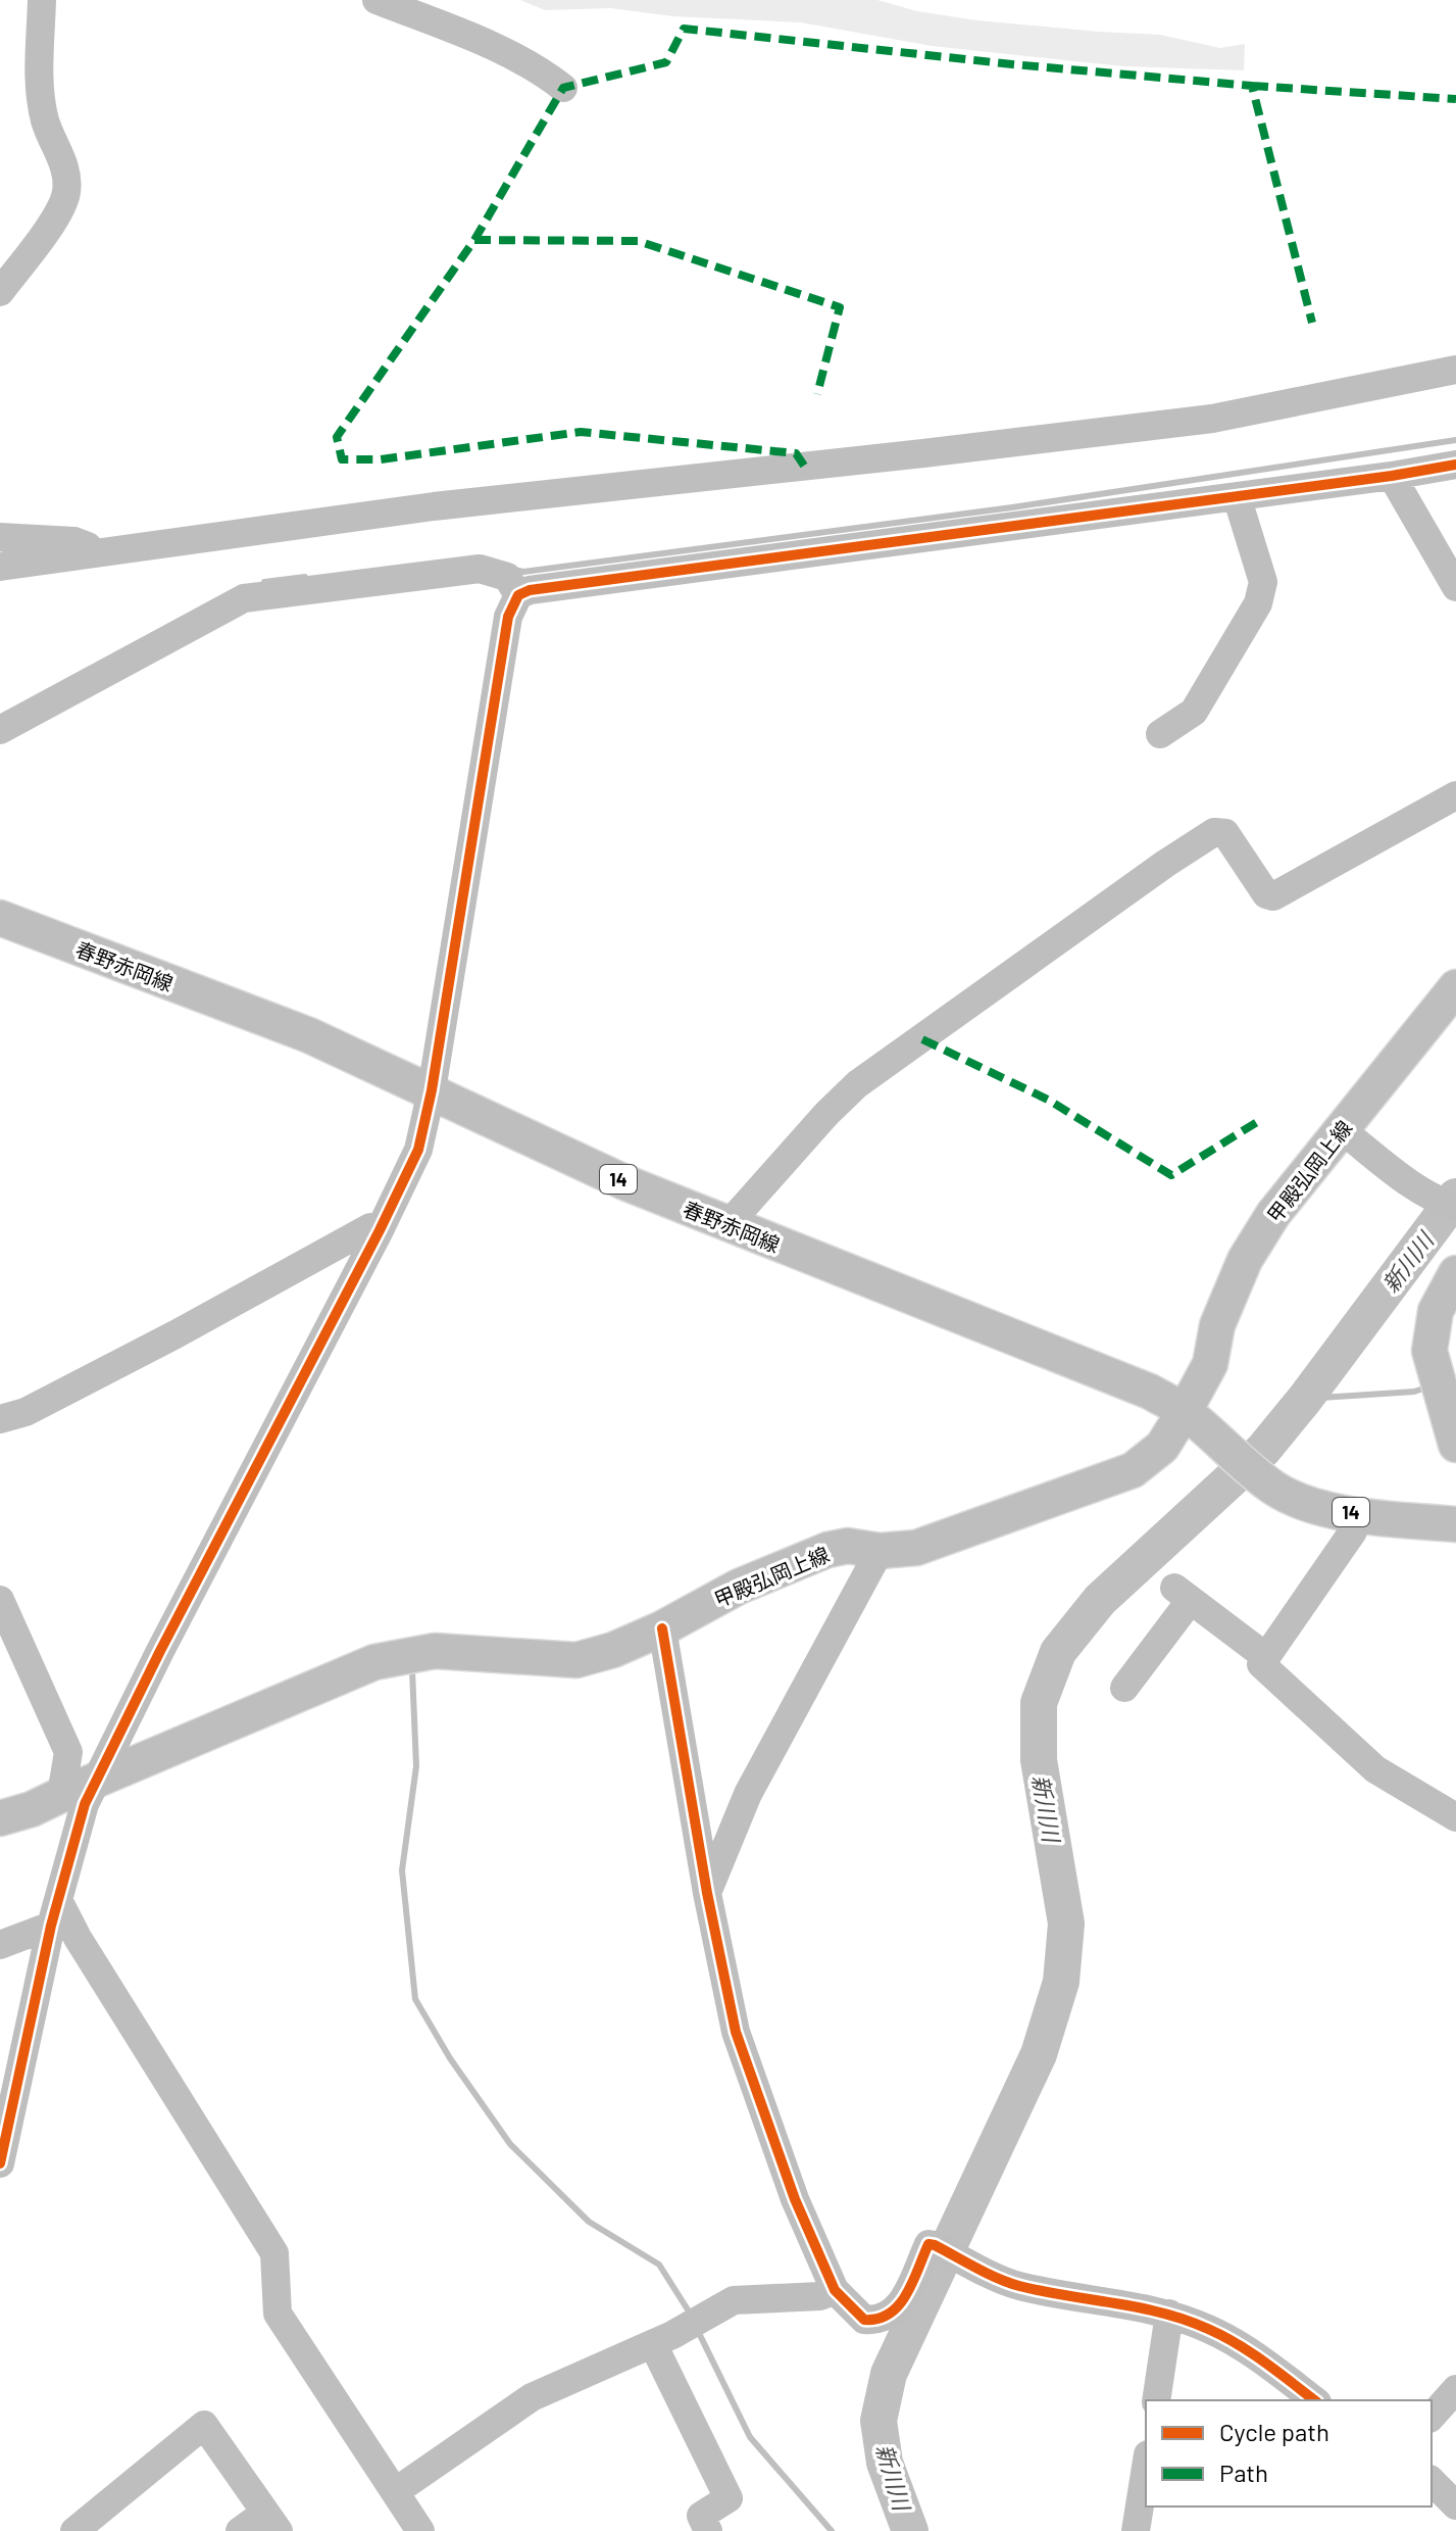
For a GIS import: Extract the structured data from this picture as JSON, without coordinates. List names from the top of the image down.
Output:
{
  "streets": {
    "main road": ["春野赤岡線", "甲殿弘岡上線", "14"]
  },
  "crossings": [
    ["春野赤岡線", "甲殿弘岡上線"]
  ],
  "water": ["新川川"],
  "legend": ["Cycle path", "Path"]
}
